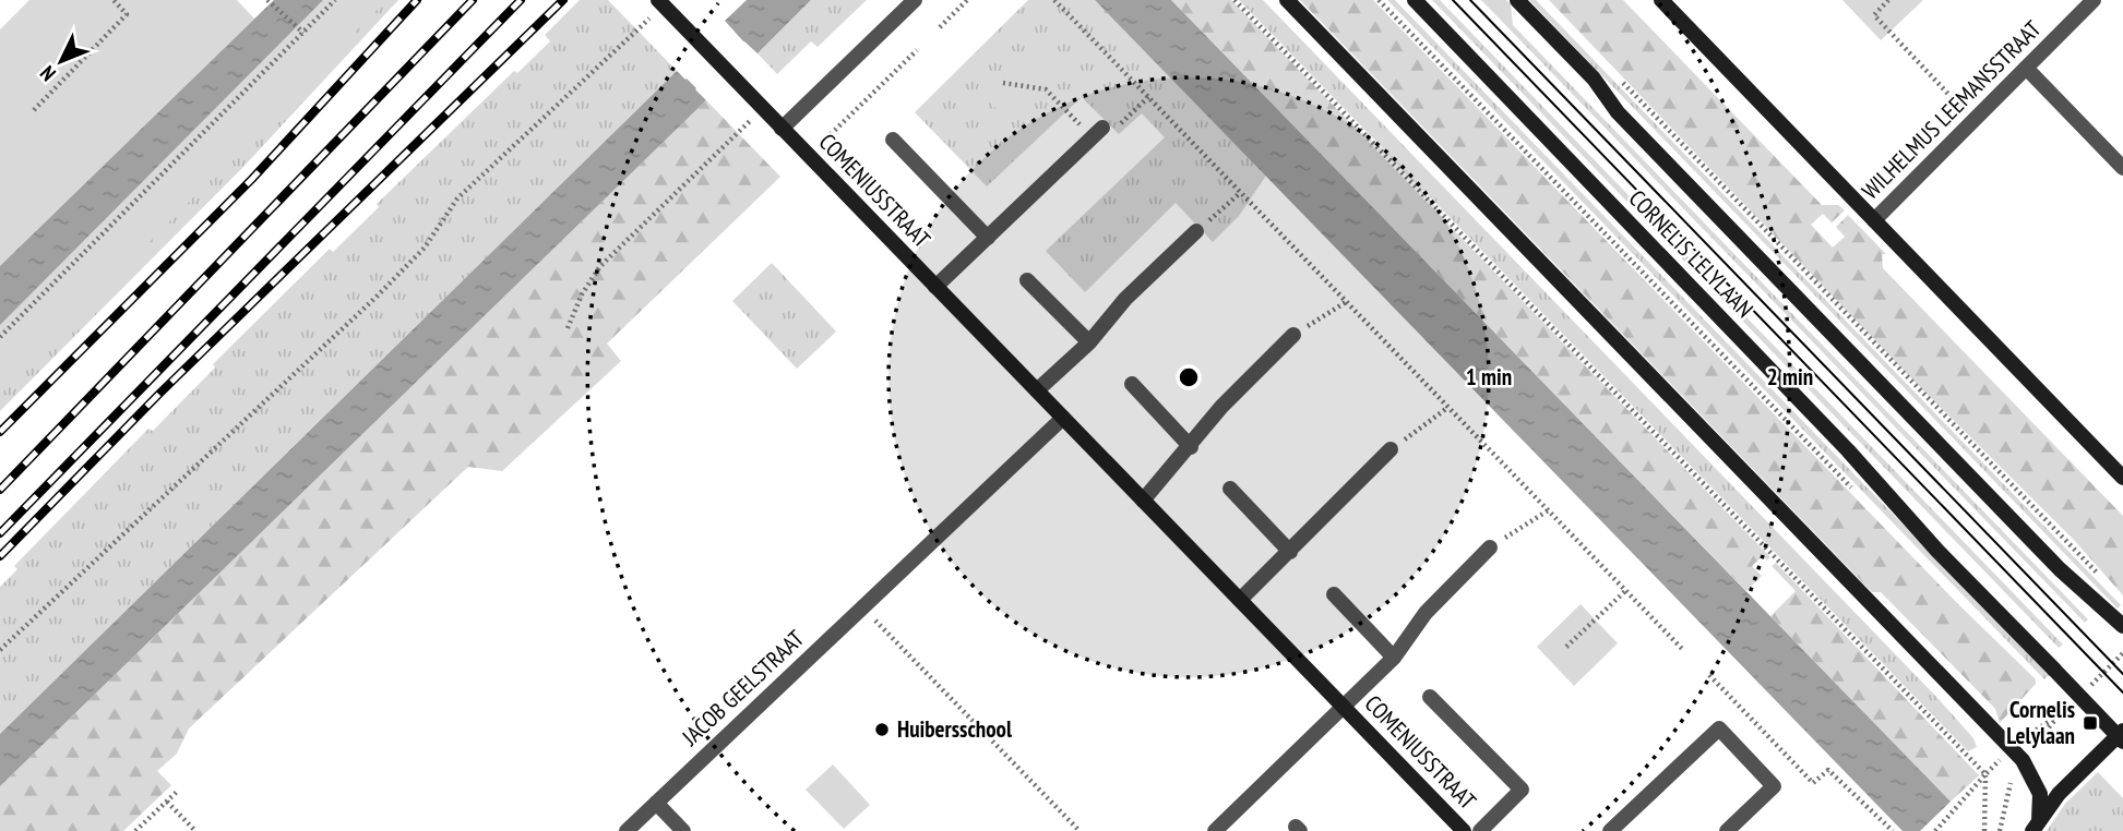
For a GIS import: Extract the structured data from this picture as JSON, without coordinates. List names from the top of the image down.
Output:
{
  "streets": {
    "main road": ["COMENIUSSTRAAT", "CORNELIS LELYLAAN"],
    "street": ["WILHELMUS LEEMANSSTRAAT", "JACOB GEELSTRAAT"]
  },
  "crossings": [
    ["COMENIUSSTRAAT", "JACOB GEELSTRAAT"]
  ],
  "places": {
    "transit": ["Cornelis Lelylaan"],
    "other": ["Huibersschool"]
  },
  "north": "bottom left",
  "rings": ["1 min", "2 min"]
}
